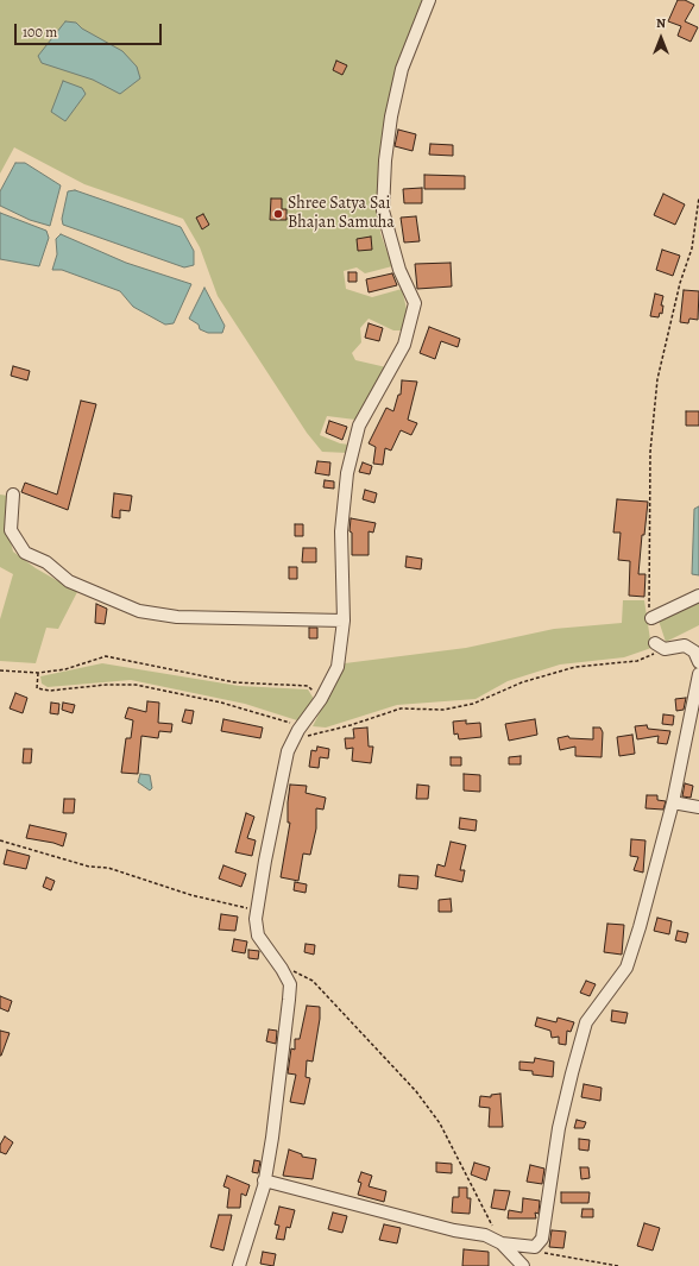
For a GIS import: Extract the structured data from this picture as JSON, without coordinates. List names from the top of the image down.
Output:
{
  "places": ["Shree Satya Sai Bhajan Samuha"],
  "scale_bar": "100 m",
  "north": "top"
}
